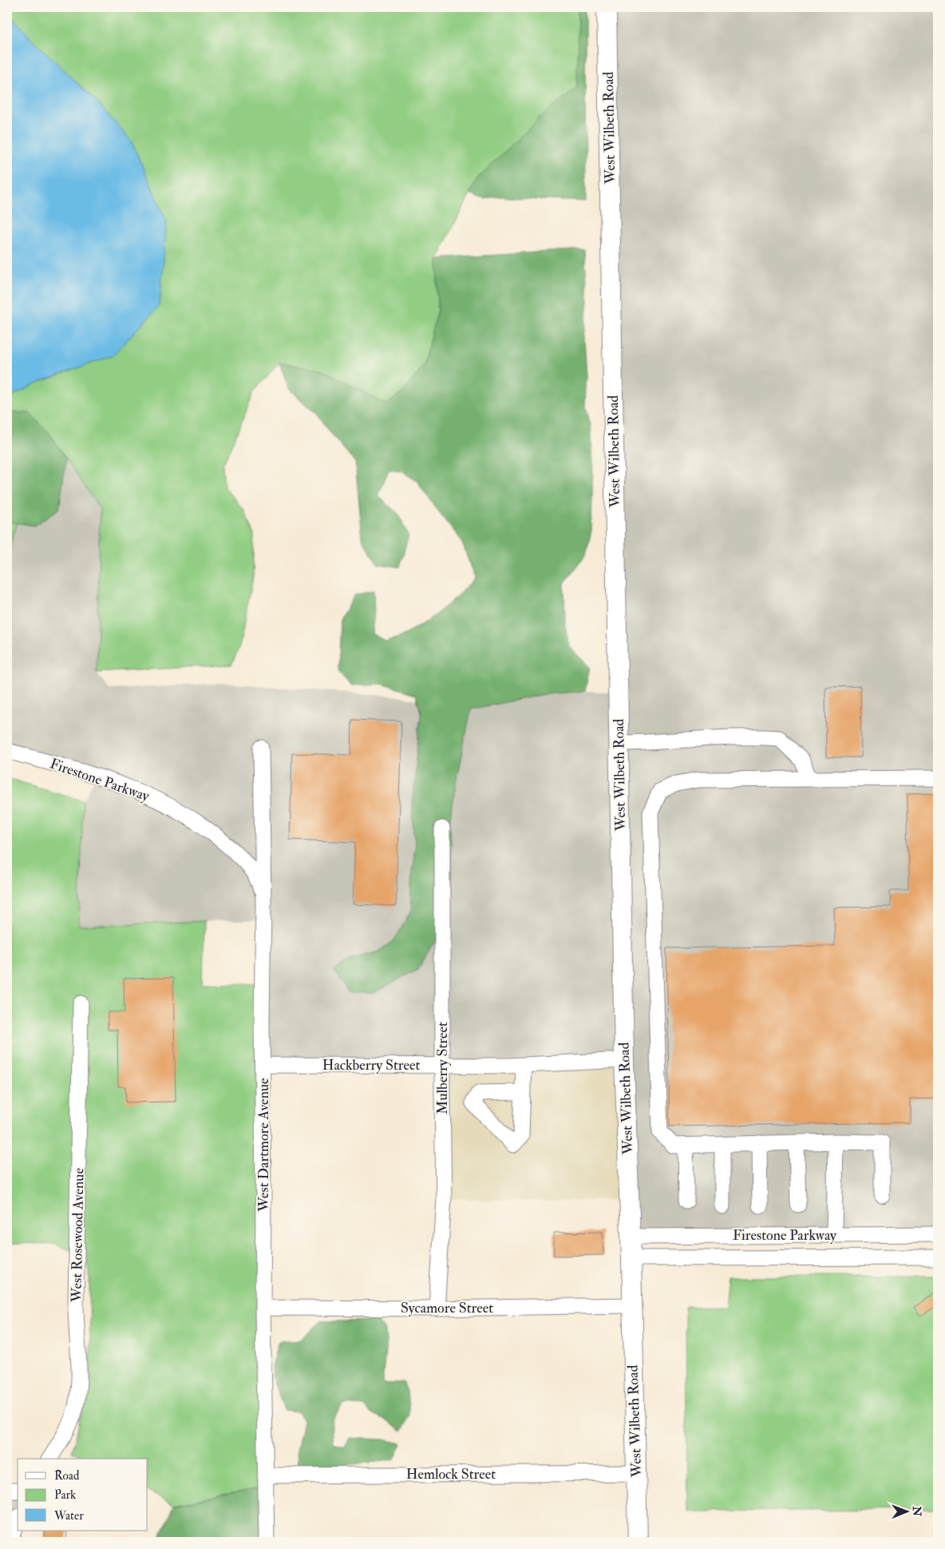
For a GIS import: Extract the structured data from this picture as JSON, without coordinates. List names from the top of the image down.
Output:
{
  "streets": {
    "main road": ["West Wilbeth Road"],
    "street": [
      "Firestone Parkway",
      "Hackberry Street",
      "Mulberry Street",
      "West Dartmore Avenue",
      "West Rosewood Avenue",
      "Sycamore Street",
      "Hemlock Street"
    ]
  },
  "crossings": [
    ["West Wilbeth Road", "Firestone Parkway"],
    ["West Wilbeth Road", "Hackberry Street"],
    ["West Wilbeth Road", "Sycamore Street"],
    ["West Wilbeth Road", "Hemlock Street"],
    ["Firestone Parkway", "West Dartmore Avenue"],
    ["Hackberry Street", "Mulberry Street"],
    ["Hackberry Street", "West Dartmore Avenue"],
    ["Mulberry Street", "Sycamore Street"],
    ["West Dartmore Avenue", "Sycamore Street"],
    ["West Dartmore Avenue", "Hemlock Street"]
  ],
  "legend": ["Road", "Park", "Water"],
  "north": "right"
}
